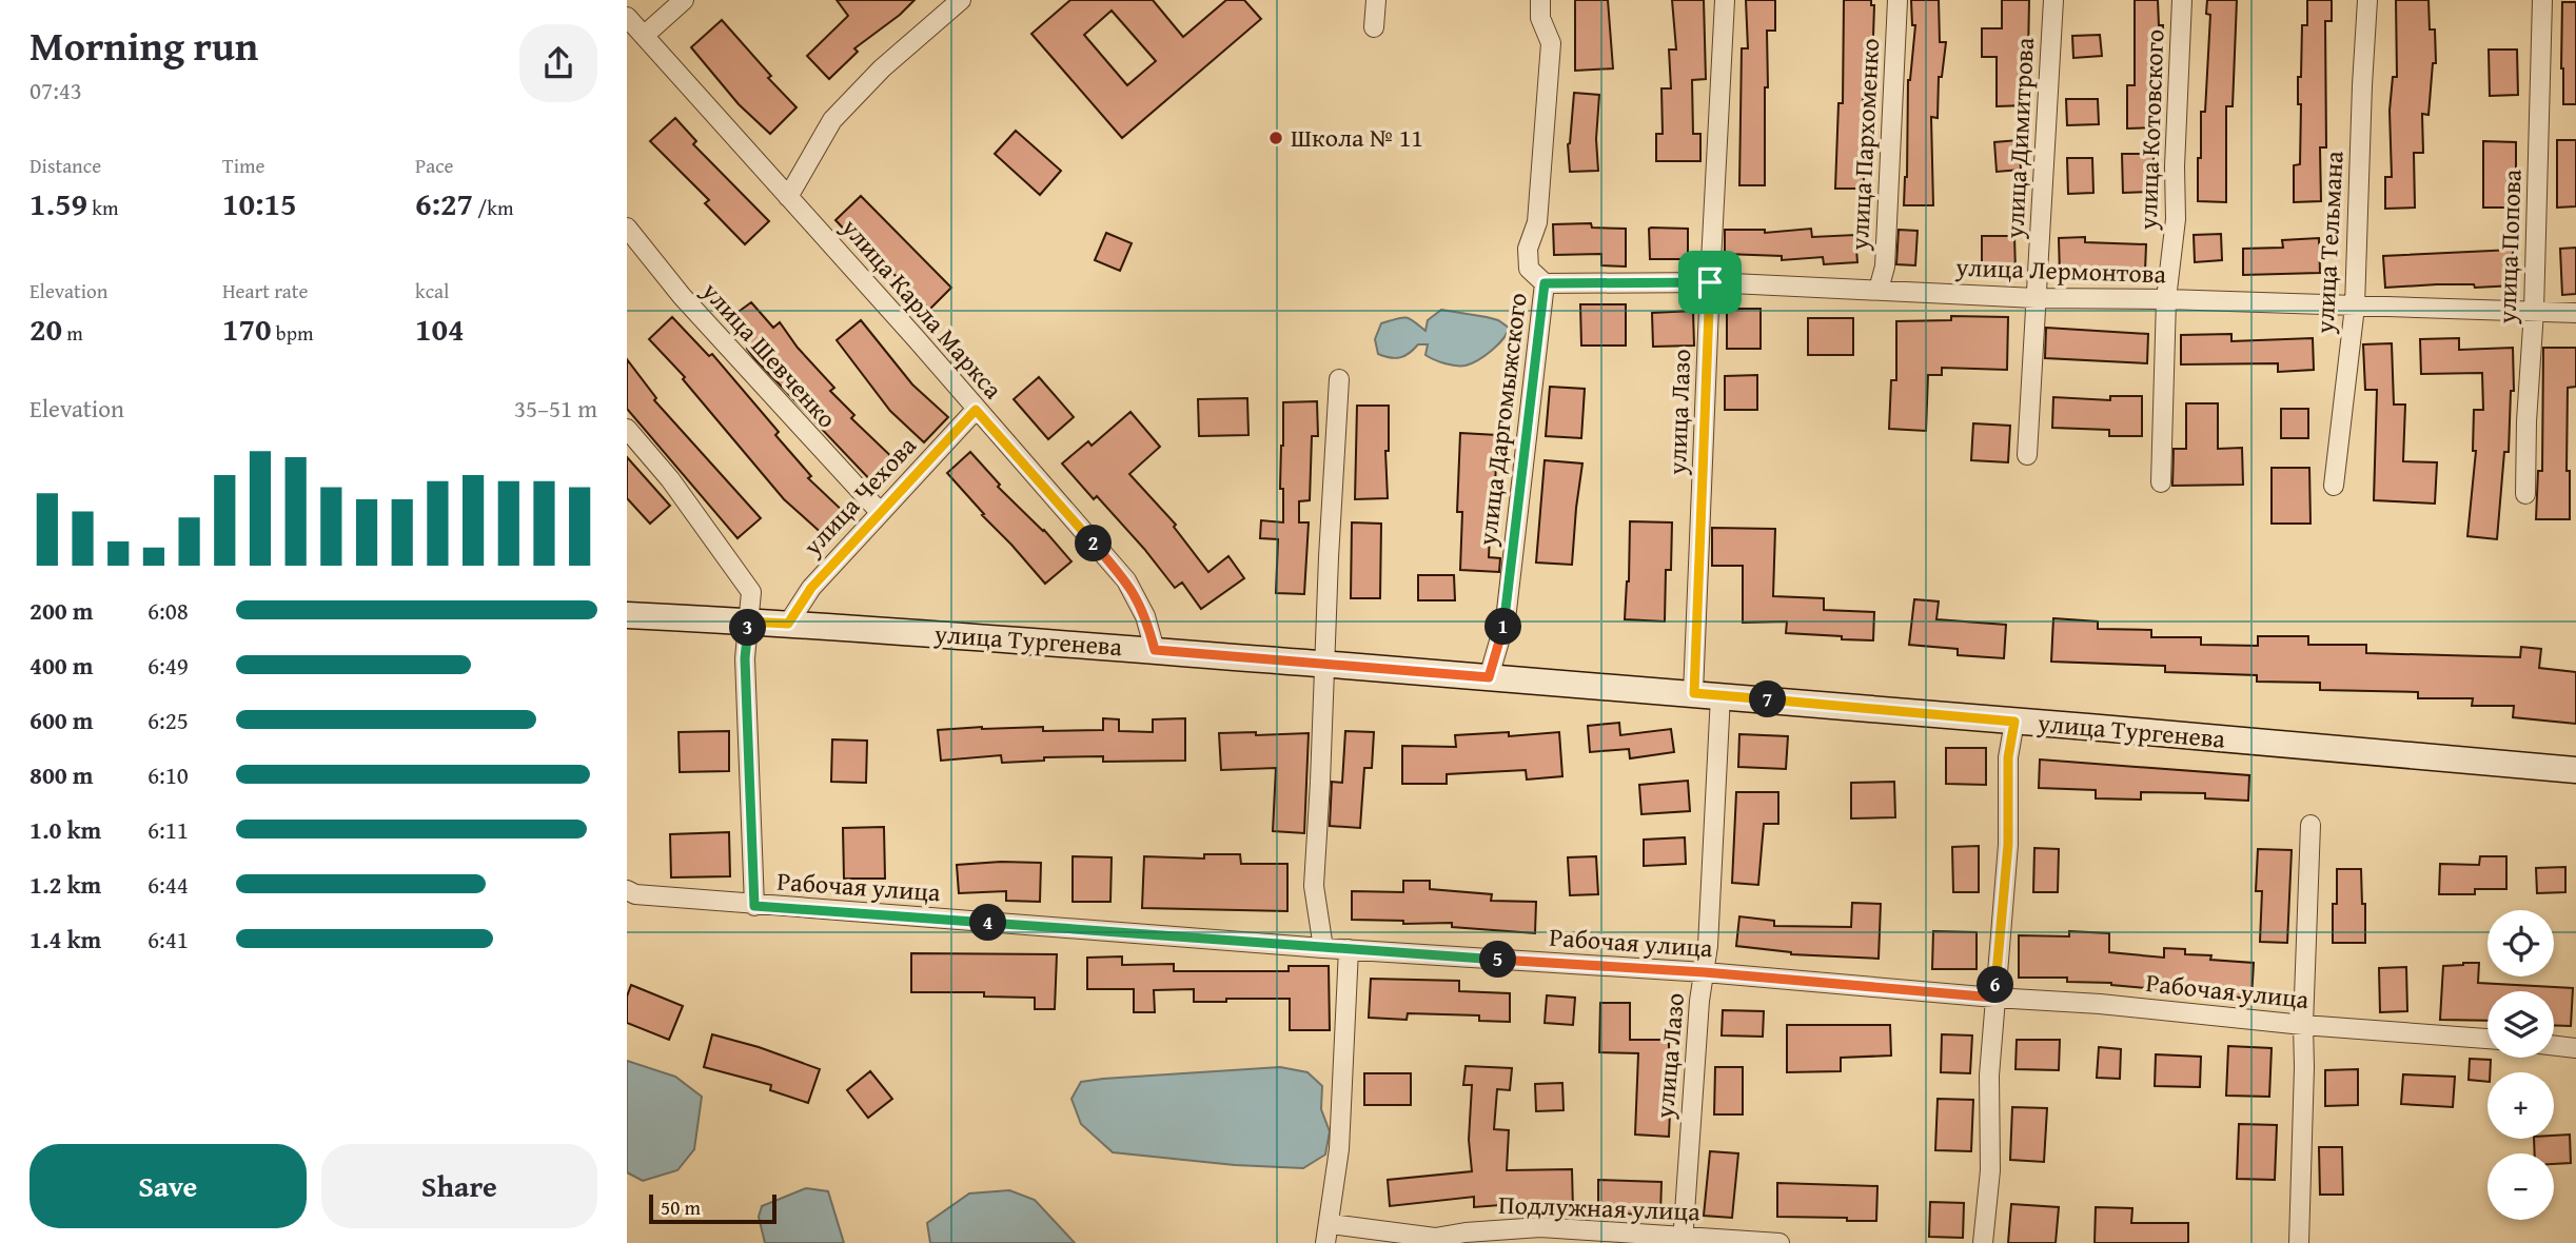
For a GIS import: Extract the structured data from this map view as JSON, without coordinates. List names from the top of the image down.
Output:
{
  "streets": {
    "street": [
      "улица Котовского",
      "улица Димитрова",
      "улица Пархоменко",
      "улица Тельмана",
      "улица Попова",
      "улица Лермонтова",
      "улица Карла Маркса",
      "улица Шевченко",
      "улица Лазо",
      "улица Даргомыжского",
      "улица Чехова",
      "улица Тургенева",
      "Рабочая улица",
      "Подлужная улица"
    ]
  },
  "crossings": [
    ["улица Котовского", "улица Лермонтова"],
    ["улица Димитрова", "улица Лермонтова"],
    ["улица Пархоменко", "улица Лермонтова"],
    ["улица Тельмана", "улица Лермонтова"],
    ["улица Попова", "улица Лермонтова"],
    ["улица Лермонтова", "улица Лазо"],
    ["улица Лермонтова", "улица Даргомыжского"],
    ["улица Карла Маркса", "улица Чехова"],
    ["улица Карла Маркса", "улица Тургенева"],
    ["улица Шевченко", "улица Чехова"],
    ["улица Лазо", "улица Тургенева"],
    ["улица Лазо", "Рабочая улица"],
    ["улица Лазо", "Подлужная улица"],
    ["улица Даргомыжского", "улица Тургенева"],
    ["улица Чехова", "улица Тургенева"]
  ],
  "places": ["Школа № 11"],
  "scale_bar": "50 m",
  "page": {
    "heading": ["Morning run", "07:43"],
    "stats": [
      ["Distance", "1.59 km"],
      ["Time", "10:15"],
      ["Pace", "6:27 /km"],
      ["Elevation", "20 m"],
      ["Heart rate", "170 bpm"],
      ["kcal", "104"]
    ],
    "chart": ["Elevation", "35–51 m"],
    "pins": [
      "2",
      "1",
      "3",
      "7",
      "4",
      "5",
      "6"
    ],
    "list": [
      {
        "name": "200 m",
        "note": "6:08"
      },
      {
        "name": "400 m",
        "note": "6:49"
      },
      {
        "name": "600 m",
        "note": "6:25"
      },
      {
        "name": "800 m",
        "note": "6:10"
      },
      {
        "name": "1.0 km",
        "note": "6:11"
      },
      {
        "name": "1.2 km",
        "note": "6:44"
      },
      {
        "name": "1.4 km",
        "note": "6:41"
      }
    ],
    "map_buttons": ["+", "−"],
    "buttons": ["Save", "Share"],
    "scale": "50 m"
  }
}
